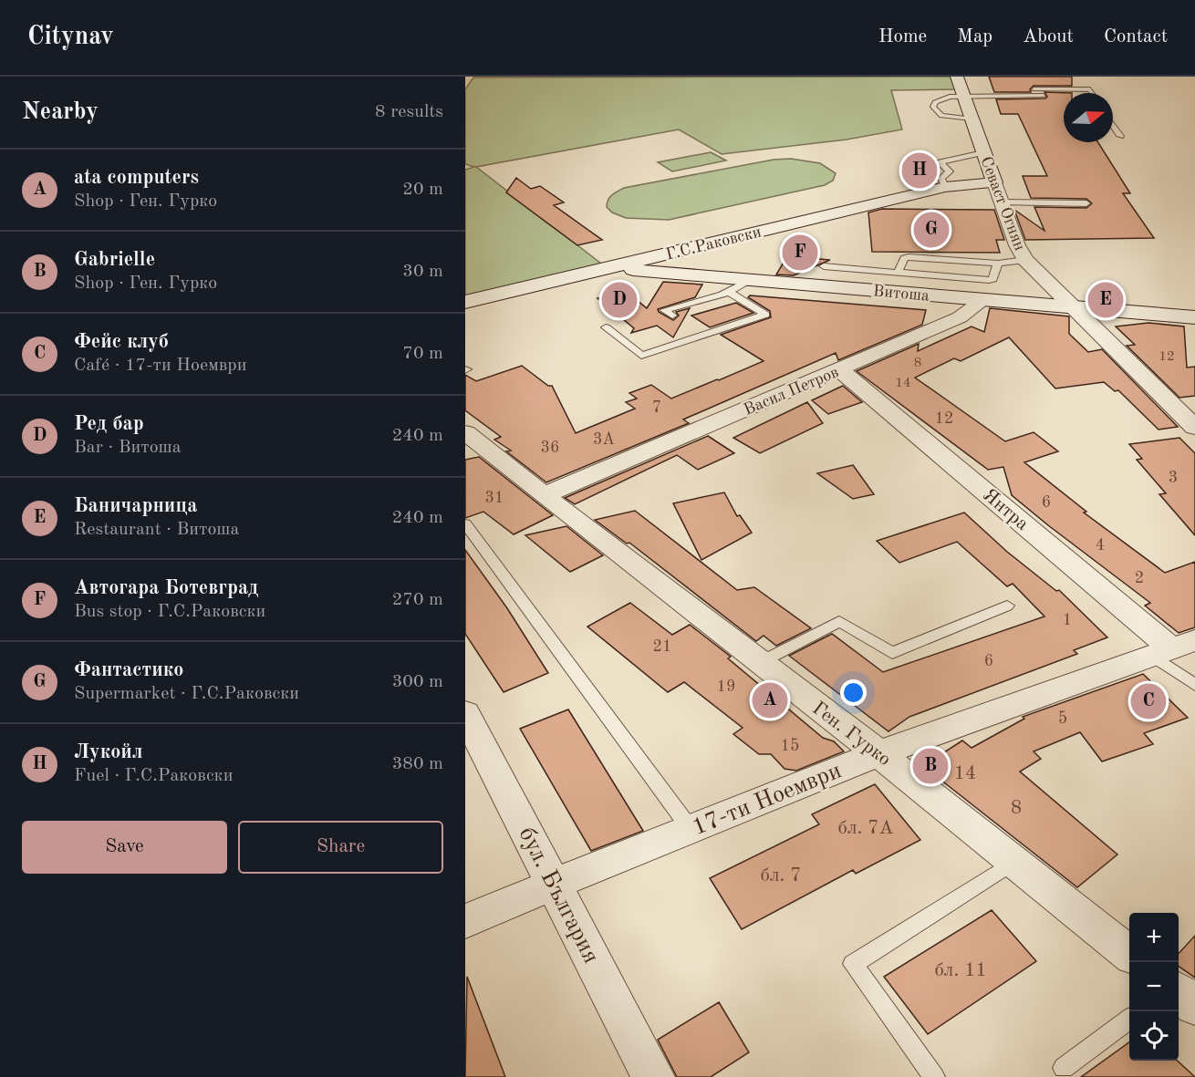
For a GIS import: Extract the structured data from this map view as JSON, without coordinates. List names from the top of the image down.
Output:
{
  "streets": {
    "street": [
      "Севаст Огнян",
      "Г.С.Раковски",
      "Витоша",
      "Васил Петров",
      "Янтра",
      "Ген. Гурко",
      "17-ти Ноември",
      "бул. България"
    ]
  },
  "crossings": [
    ["Севаст Огнян", "Г.С.Раковски"],
    ["Севаст Огнян", "Витоша"],
    ["Г.С.Раковски", "Витоша"],
    ["Витоша", "Васил Петров"],
    ["Васил Петров", "Янтра"],
    ["Васил Петров", "Ген. Гурко"],
    ["Янтра", "17-ти Ноември"],
    ["Ген. Гурко", "17-ти Ноември"],
    ["17-ти Ноември", "бул. България"]
  ],
  "house_numbers": [
    "12",
    "8",
    "14",
    "7",
    "12",
    "3А",
    "36",
    "3",
    "31",
    "6",
    "4",
    "2",
    "1",
    "21",
    "6",
    "19",
    "5",
    "15",
    "14",
    "8",
    "бл. 7А",
    "бл. 7",
    "бл. 11"
  ],
  "north": "right",
  "page": {
    "header": "Citynav",
    "nav": [
      "Home",
      "Map",
      "About",
      "Contact"
    ],
    "heading": ["Nearby", "8 results"],
    "list": [
      {
        "mark": "A",
        "name": "ata computers",
        "note": "Shop · Ген. Гурко",
        "value": "20 m"
      },
      {
        "mark": "B",
        "name": "Gabrielle",
        "note": "Shop · Ген. Гурко",
        "value": "30 m"
      },
      {
        "mark": "C",
        "name": "Фейс клуб",
        "note": "Café · 17-ти Ноември",
        "value": "70 m"
      },
      {
        "mark": "D",
        "name": "Ред бар",
        "note": "Bar · Витоша",
        "value": "240 m"
      },
      {
        "mark": "E",
        "name": "Баничарница",
        "note": "Restaurant · Витоша",
        "value": "240 m"
      },
      {
        "mark": "F",
        "name": "Автогара Ботевград",
        "note": "Bus stop · Г.С.Раковски",
        "value": "270 m"
      },
      {
        "mark": "G",
        "name": "Фантастико",
        "note": "Supermarket · Г.С.Раковски",
        "value": "300 m"
      },
      {
        "mark": "H",
        "name": "Лукойл",
        "note": "Fuel · Г.С.Раковски",
        "value": "380 m"
      }
    ],
    "pins": [
      "H",
      "G",
      "F",
      "D",
      "E",
      "A",
      "C",
      "B"
    ],
    "buttons": ["Save", "Share"],
    "map_buttons": ["+", "−"]
  }
}
